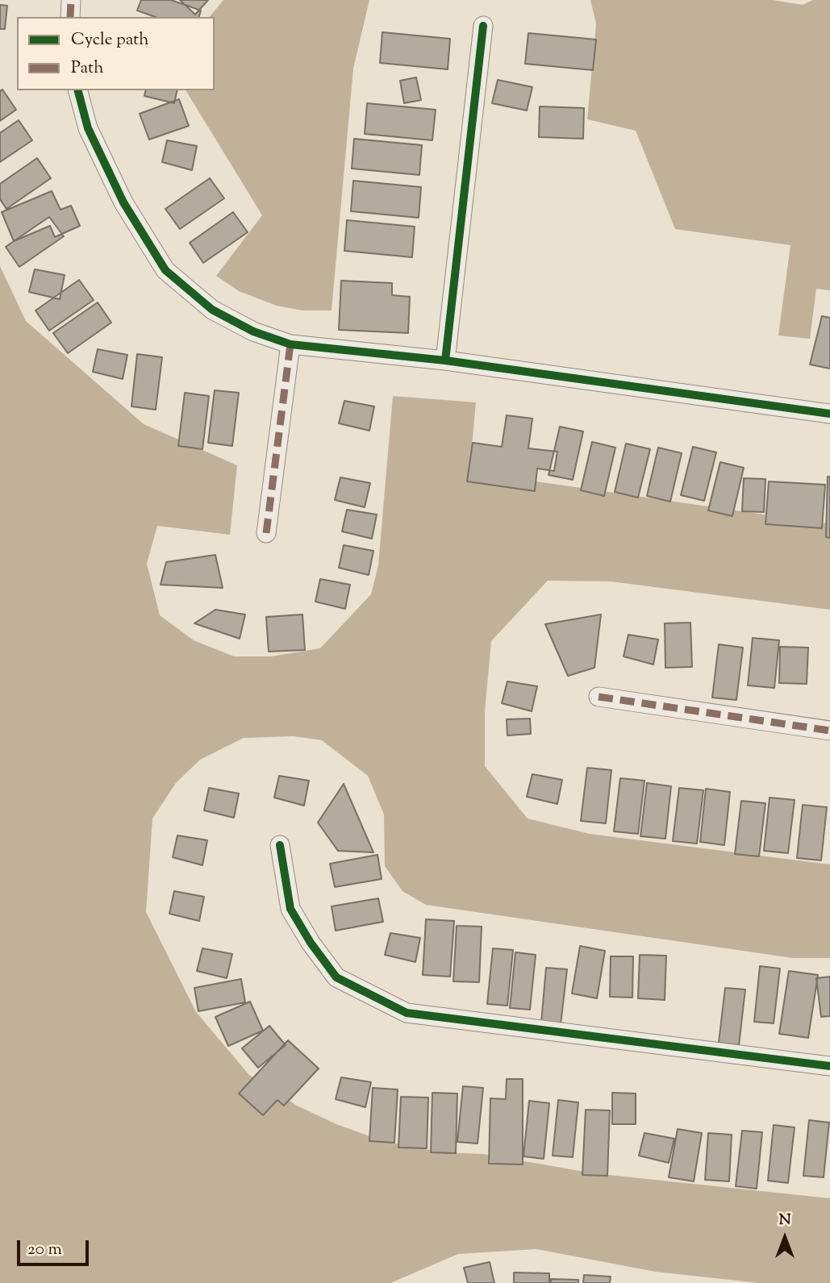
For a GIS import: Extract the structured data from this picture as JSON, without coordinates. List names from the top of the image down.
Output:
{
  "legend": ["Cycle path", "Path"],
  "scale_bar": "20 m",
  "north": "top"
}
